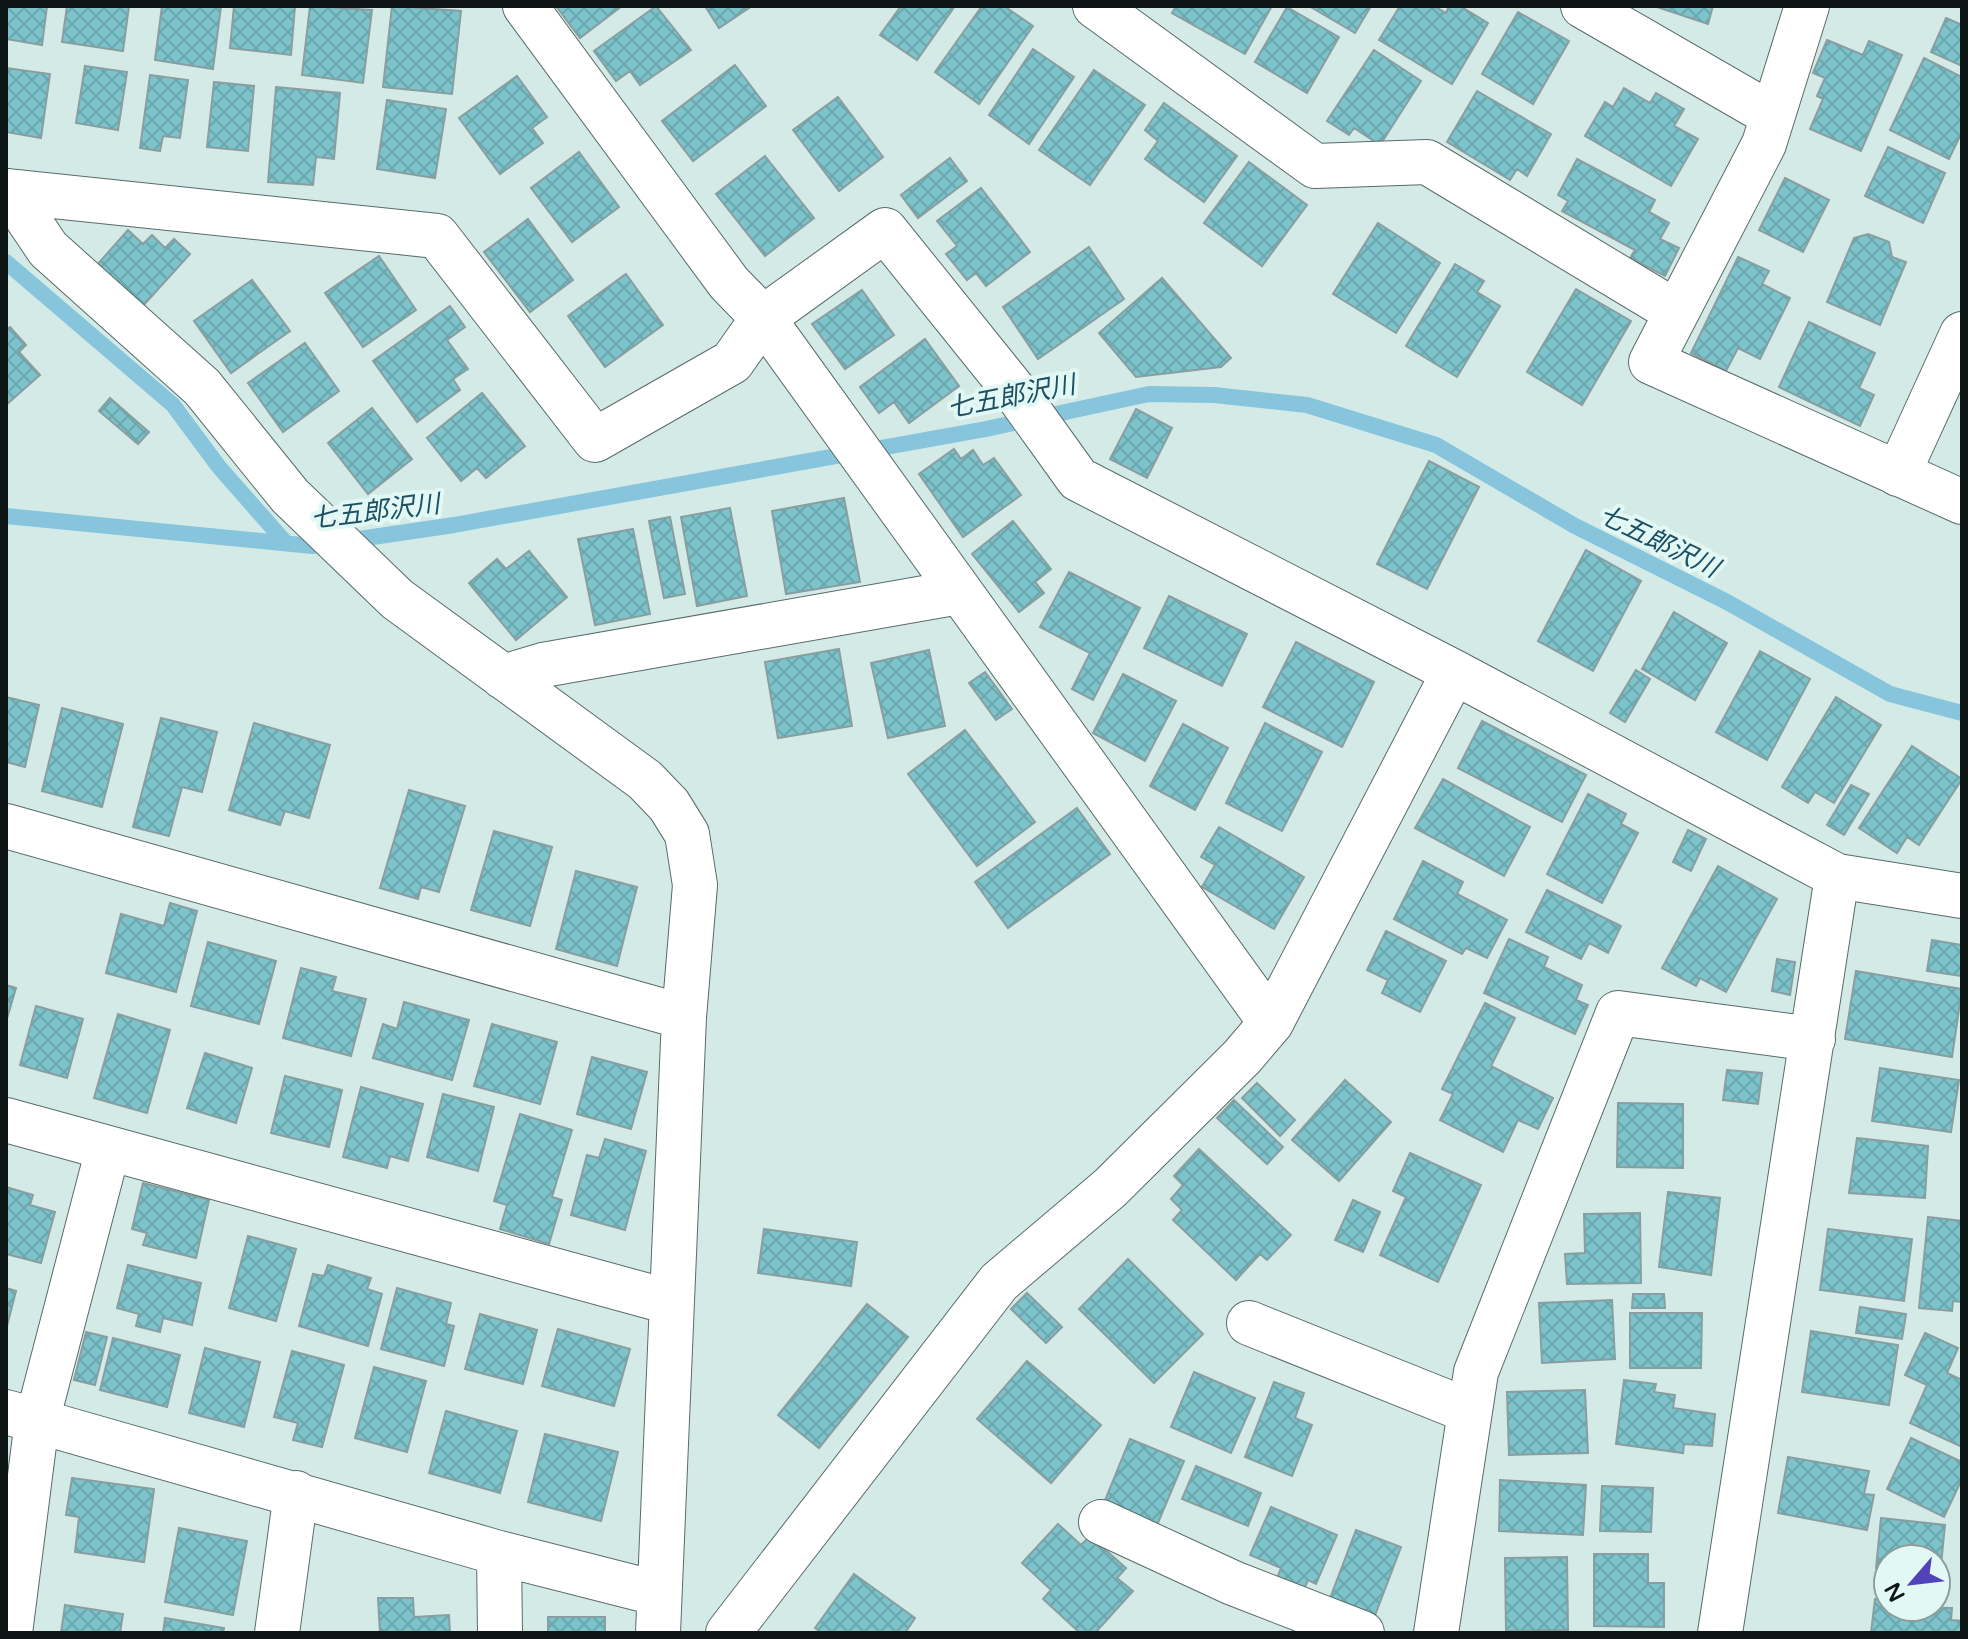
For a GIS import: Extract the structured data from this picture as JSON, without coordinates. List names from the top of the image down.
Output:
{
  "water": ["七五郎沢川"],
  "north": "bottom left"
}
